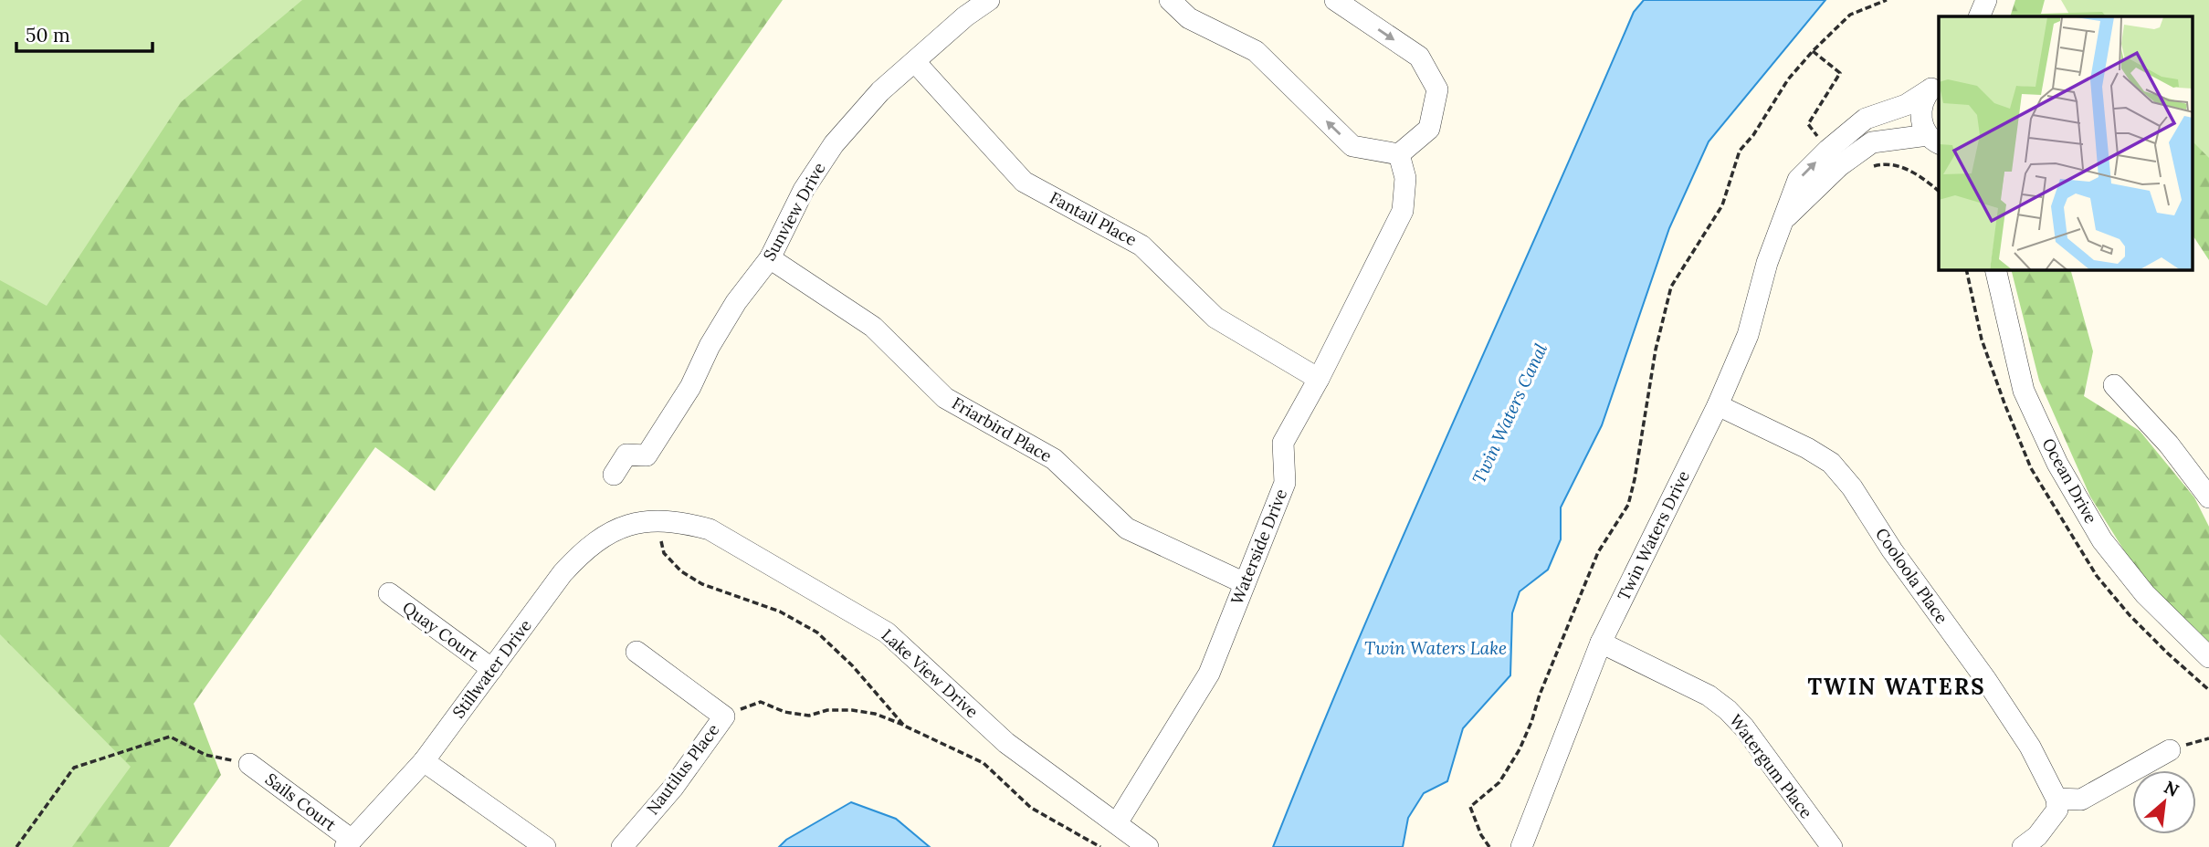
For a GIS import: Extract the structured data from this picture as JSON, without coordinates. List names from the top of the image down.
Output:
{
  "streets": {
    "street": [
      "Sunview Drive",
      "Fantail Place",
      "Friarbird Place",
      "Ocean Drive",
      "Twin Waters Drive",
      "Waterside Drive",
      "Cooloola Place",
      "Quay Court",
      "Stillwater Drive",
      "Lake View Drive",
      "Watergum Place",
      "Nautilus Place",
      "Sails Court"
    ]
  },
  "crossings": [
    ["Sunview Drive", "Fantail Place"],
    ["Sunview Drive", "Friarbird Place"],
    ["Fantail Place", "Waterside Drive"],
    ["Friarbird Place", "Waterside Drive"],
    ["Twin Waters Drive", "Cooloola Place"],
    ["Twin Waters Drive", "Watergum Place"],
    ["Waterside Drive", "Lake View Drive"],
    ["Quay Court", "Stillwater Drive"],
    ["Stillwater Drive", "Lake View Drive"],
    ["Stillwater Drive", "Sails Court"]
  ],
  "districts": ["TWIN WATERS"],
  "water": ["Twin Waters Canal", "Twin Waters Lake"],
  "scale_bar": "50 m",
  "north": "top right"
}
